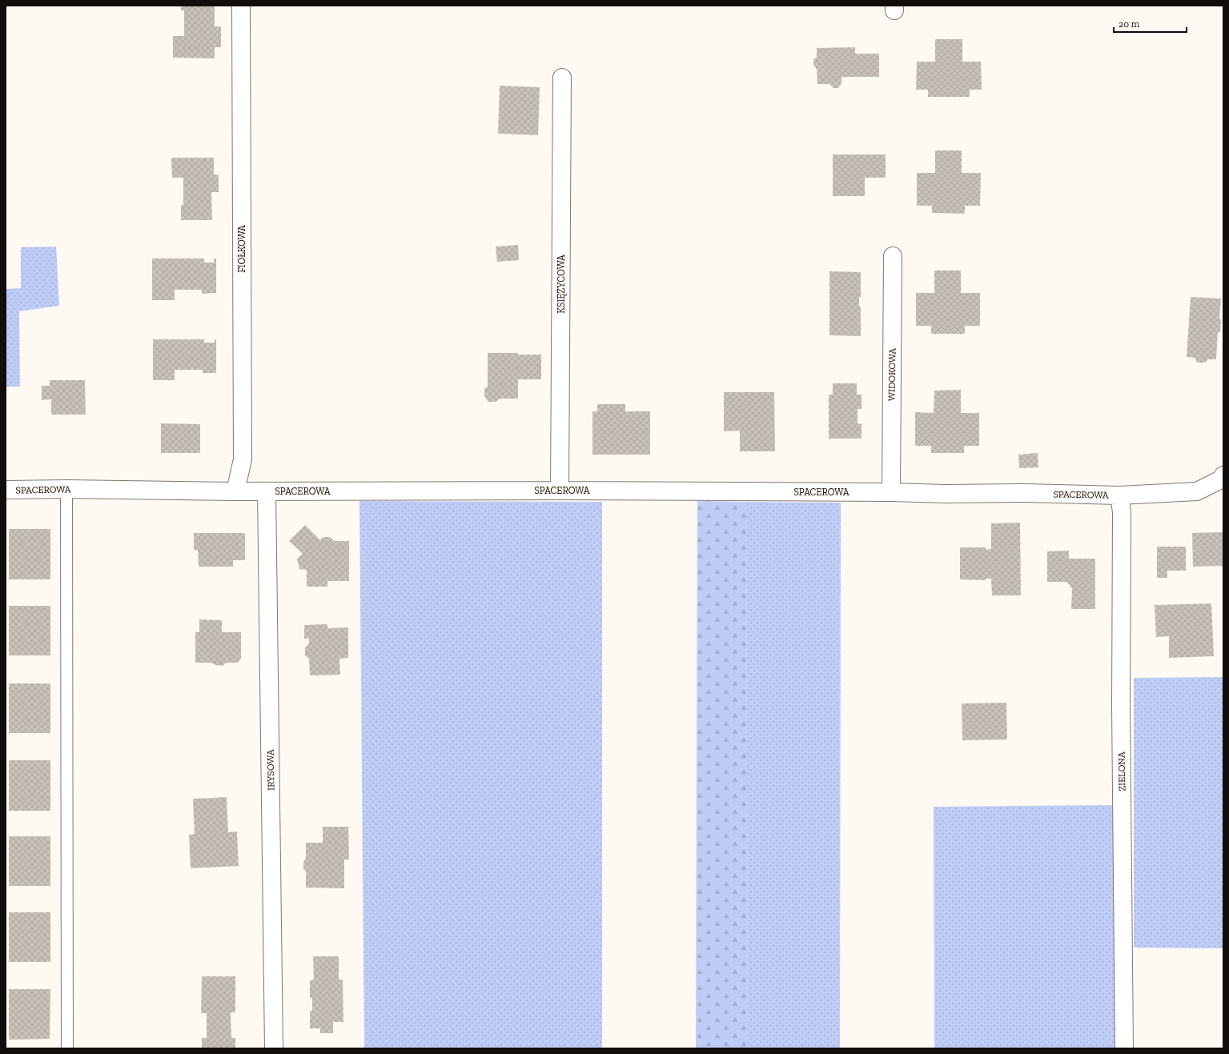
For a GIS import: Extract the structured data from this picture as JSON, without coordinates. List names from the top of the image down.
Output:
{
  "streets": {
    "street": [
      "FIOŁKOWA",
      "KSIĘŻYCOWA",
      "WIDOKOWA",
      "SPACEROWA",
      "IRYSOWA",
      "ZIELONA"
    ]
  },
  "crossings": [
    ["FIOŁKOWA", "SPACEROWA"],
    ["KSIĘŻYCOWA", "SPACEROWA"],
    ["WIDOKOWA", "SPACEROWA"],
    ["SPACEROWA", "IRYSOWA"],
    ["SPACEROWA", "ZIELONA"]
  ],
  "scale_bar": "20 m"
}
